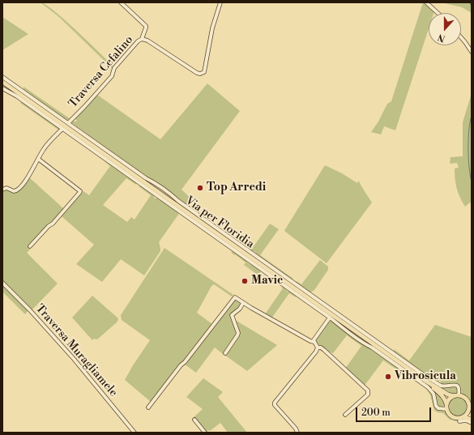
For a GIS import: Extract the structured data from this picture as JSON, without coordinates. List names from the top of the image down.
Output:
{
  "streets": {
    "main road": ["Via per Floridia"],
    "street": ["Traversa Cefalino", "Traversa Muragliamele"]
  },
  "places": ["Top Arredi", "Mavic", "Vibrosicula"],
  "scale_bar": "200 m",
  "north": "bottom"
}
